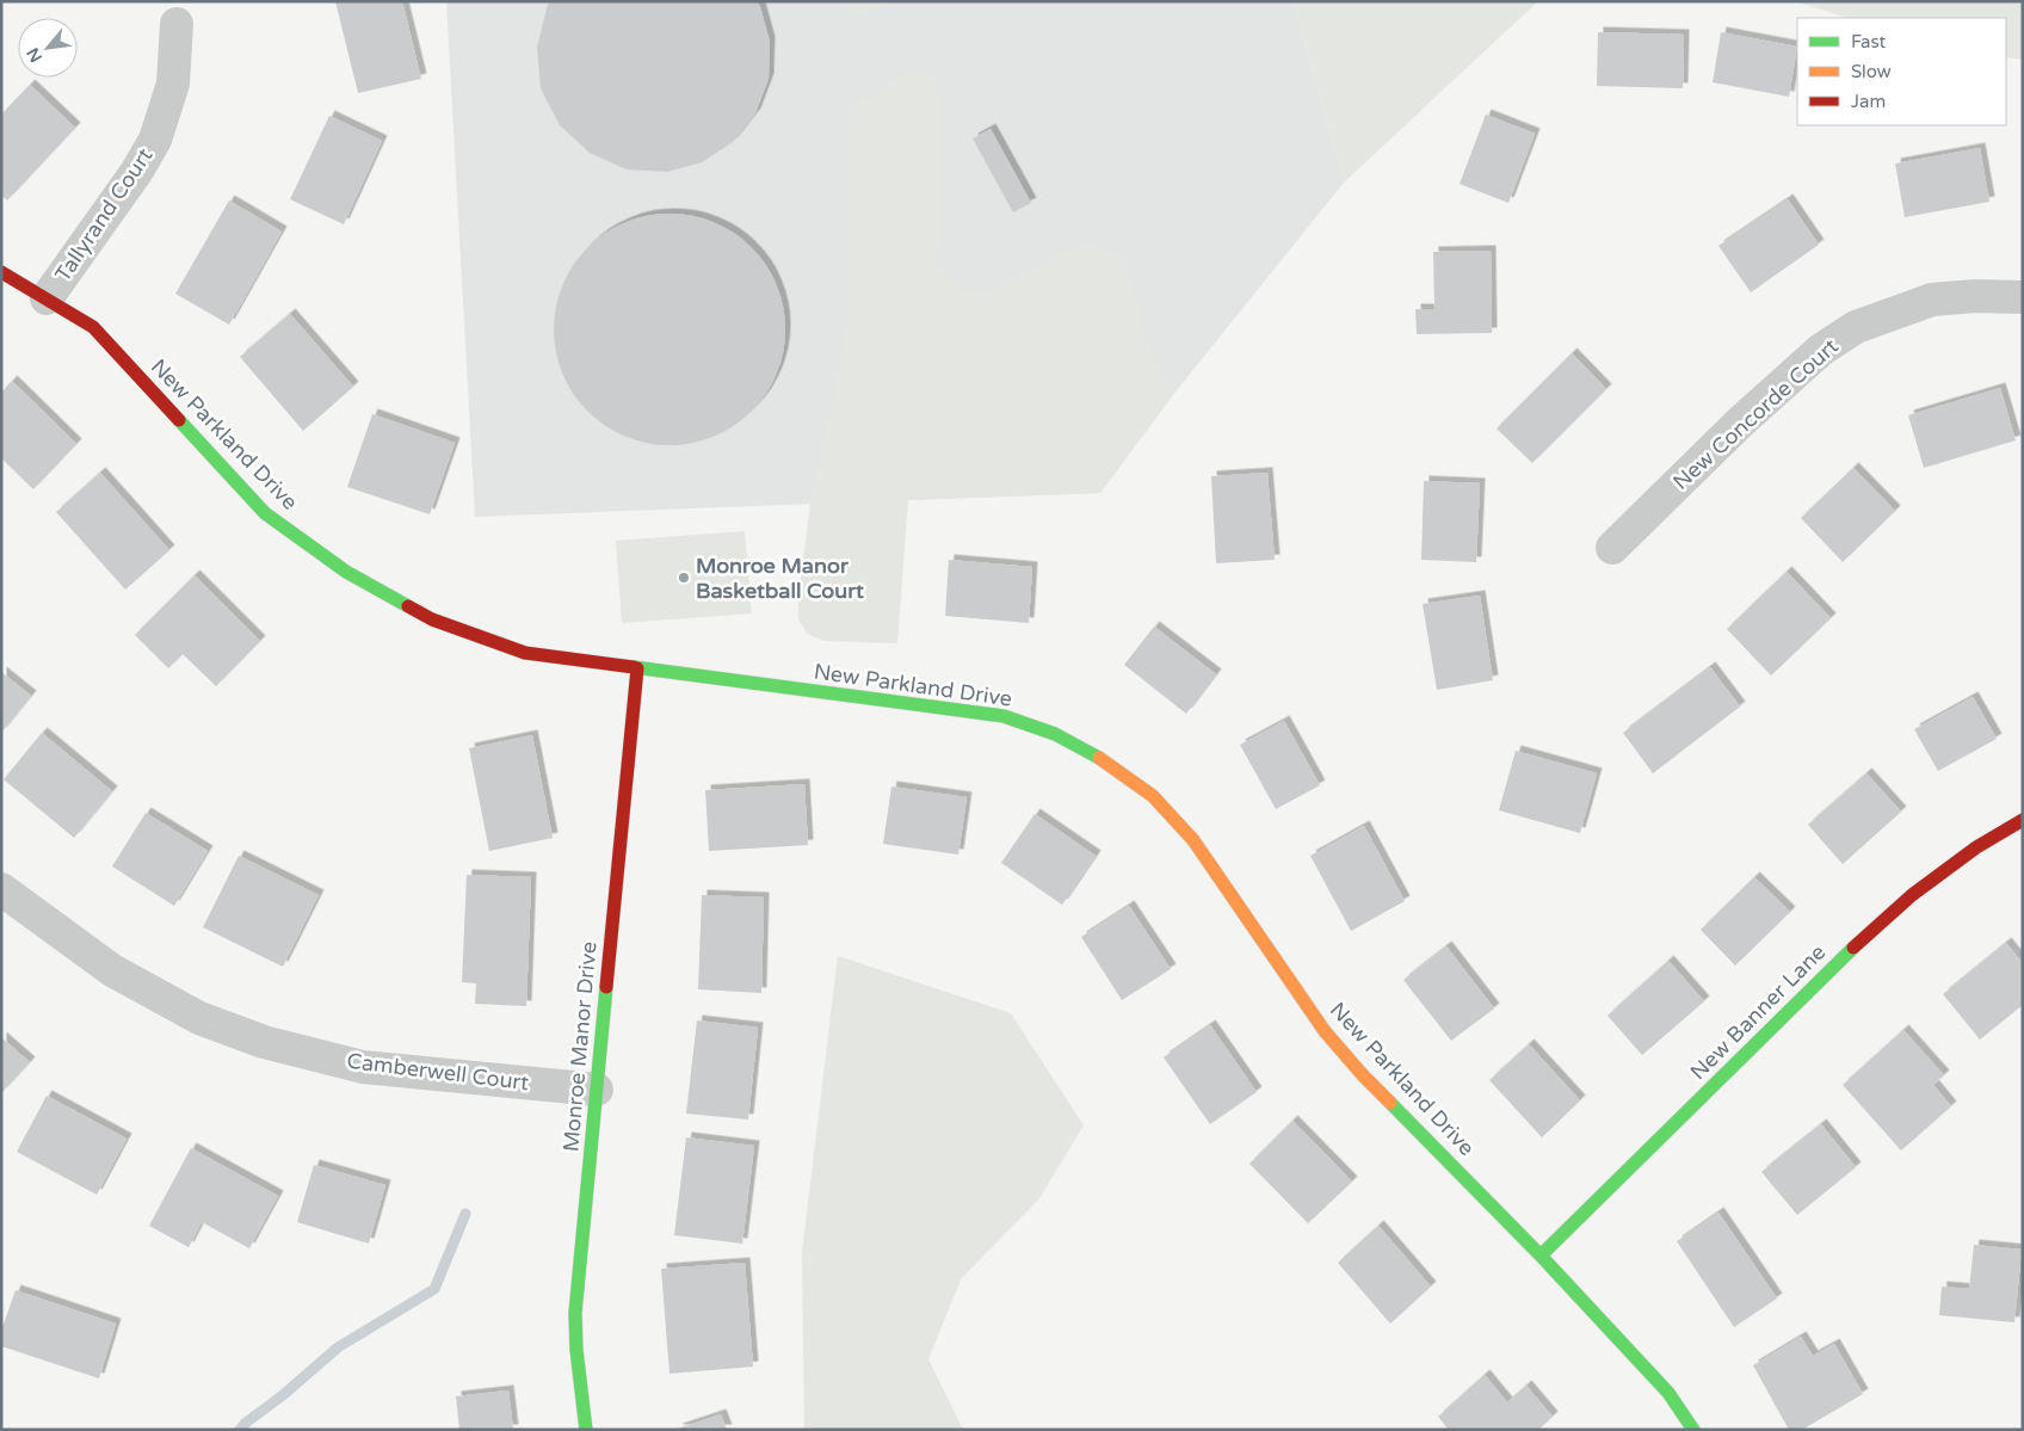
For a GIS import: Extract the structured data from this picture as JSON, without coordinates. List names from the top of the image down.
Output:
{
  "streets": {
    "street": [
      "Tallyrand Court",
      "New Concorde Court",
      "New Parkland Drive",
      "New Banner Lane",
      "Monroe Manor Drive",
      "Camberwell Court"
    ]
  },
  "crossings": [
    ["Tallyrand Court", "New Parkland Drive"],
    ["New Parkland Drive", "New Banner Lane"],
    ["New Parkland Drive", "Monroe Manor Drive"],
    ["Monroe Manor Drive", "Camberwell Court"]
  ],
  "places": ["Monroe Manor Basketball Court"],
  "legend": ["Fast", "Slow", "Jam"],
  "north": "bottom left"
}
